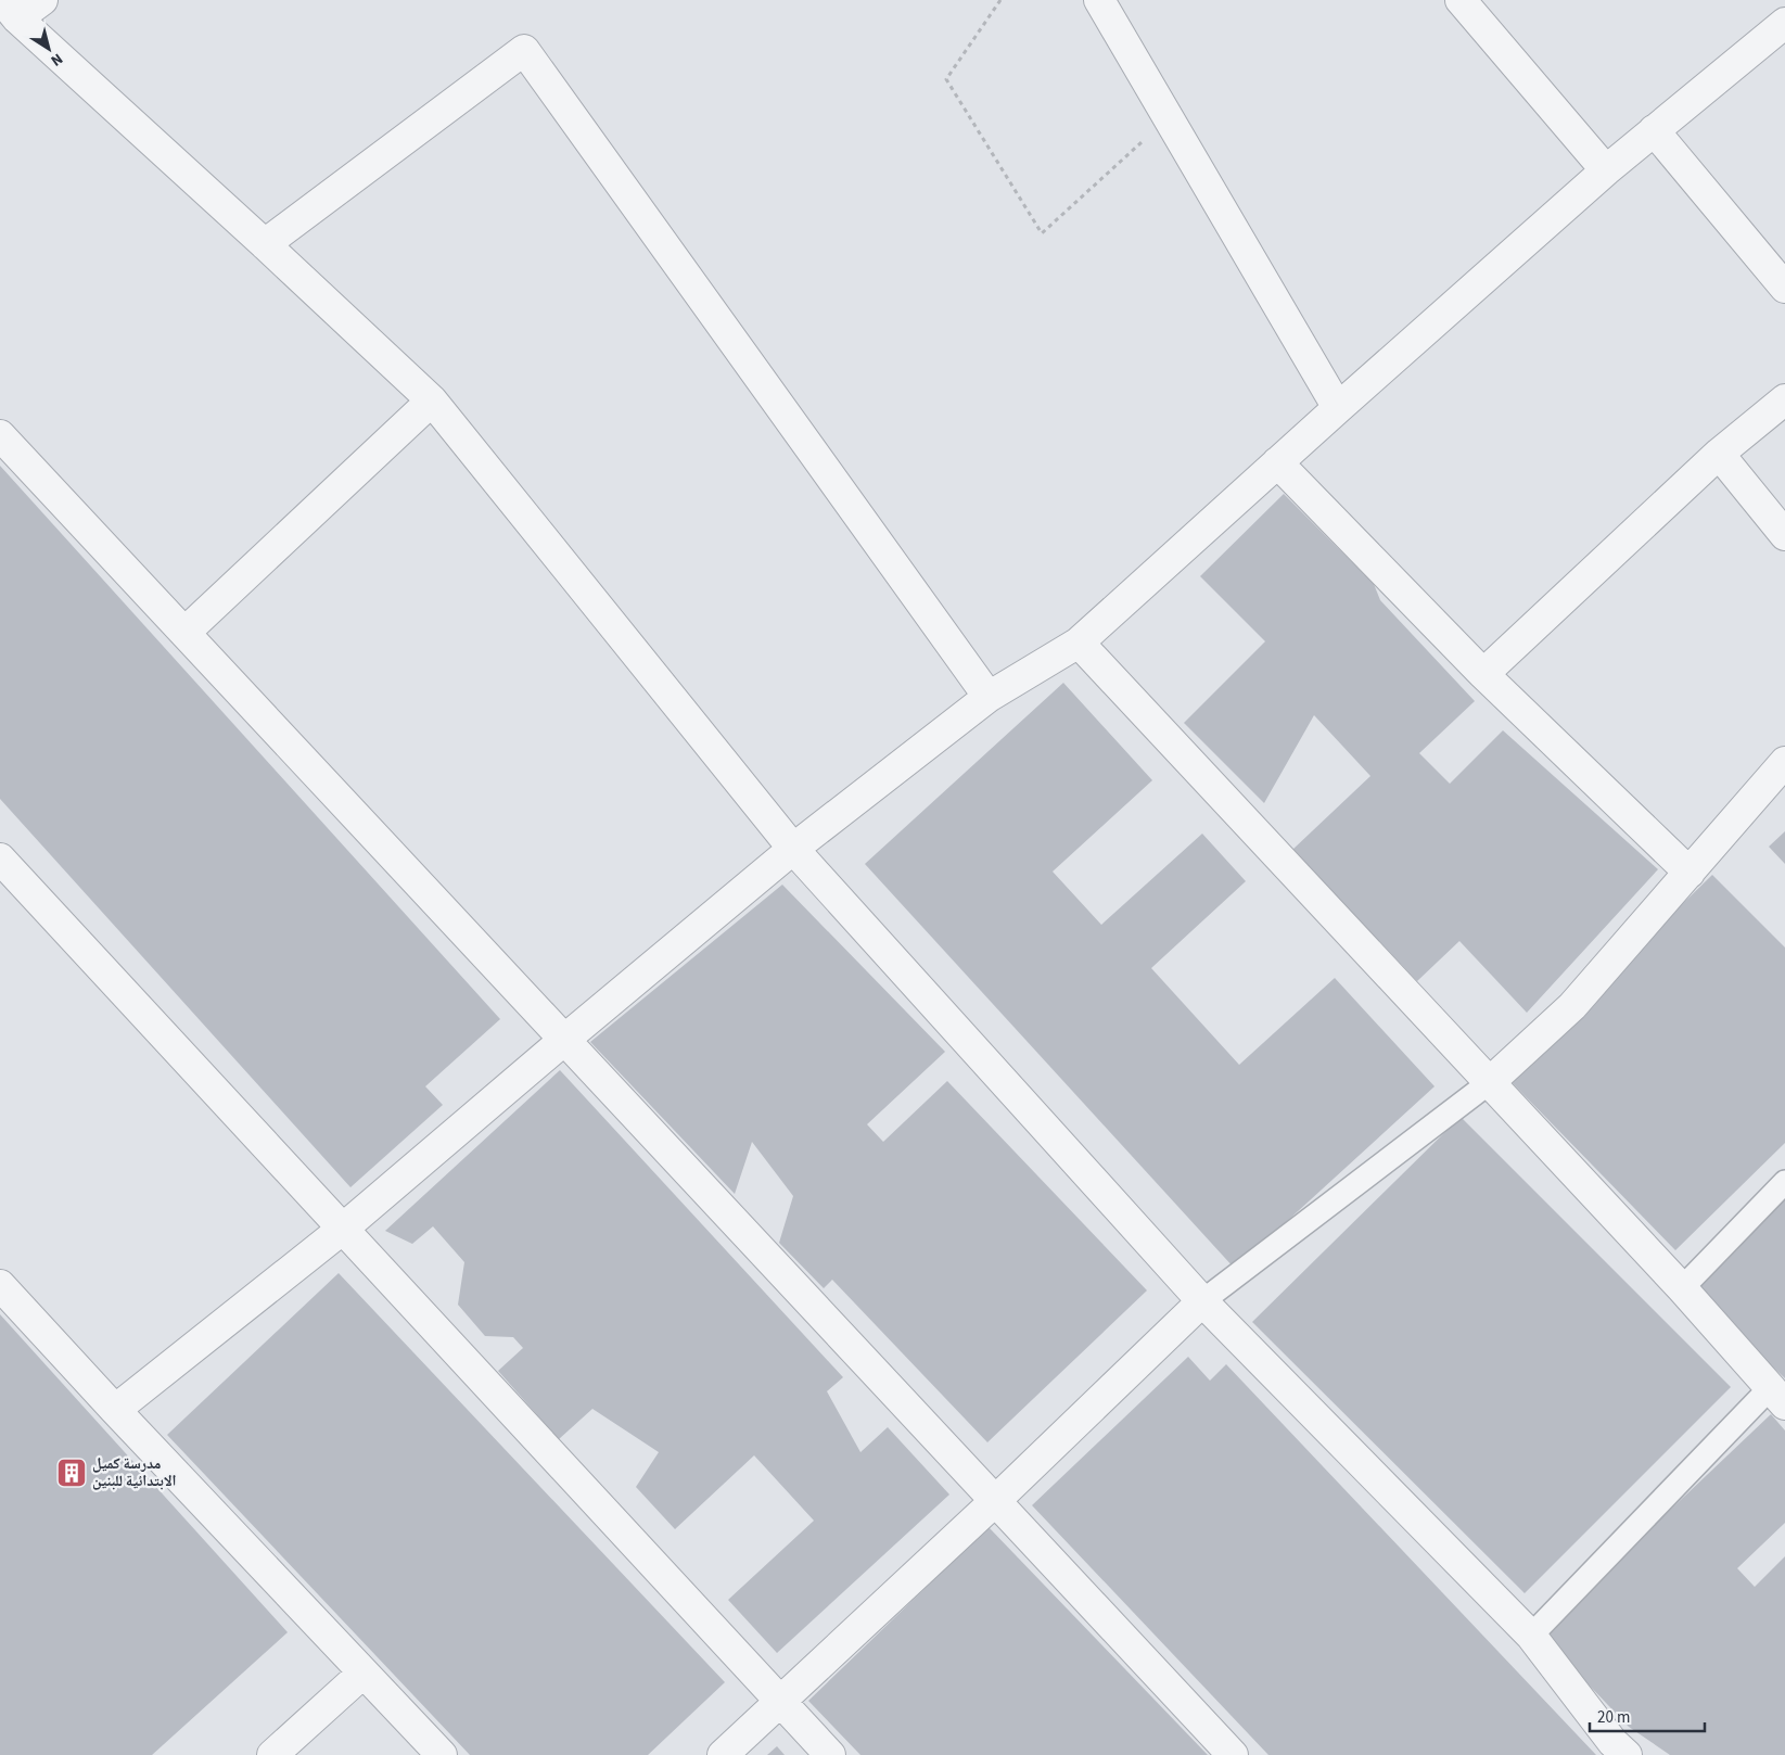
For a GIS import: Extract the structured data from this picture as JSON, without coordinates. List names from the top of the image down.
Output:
{
  "places": {
    "building": ["مدرسة كميل الابتدائية للبنين"]
  },
  "scale_bar": "20 m",
  "north": "bottom right"
}
